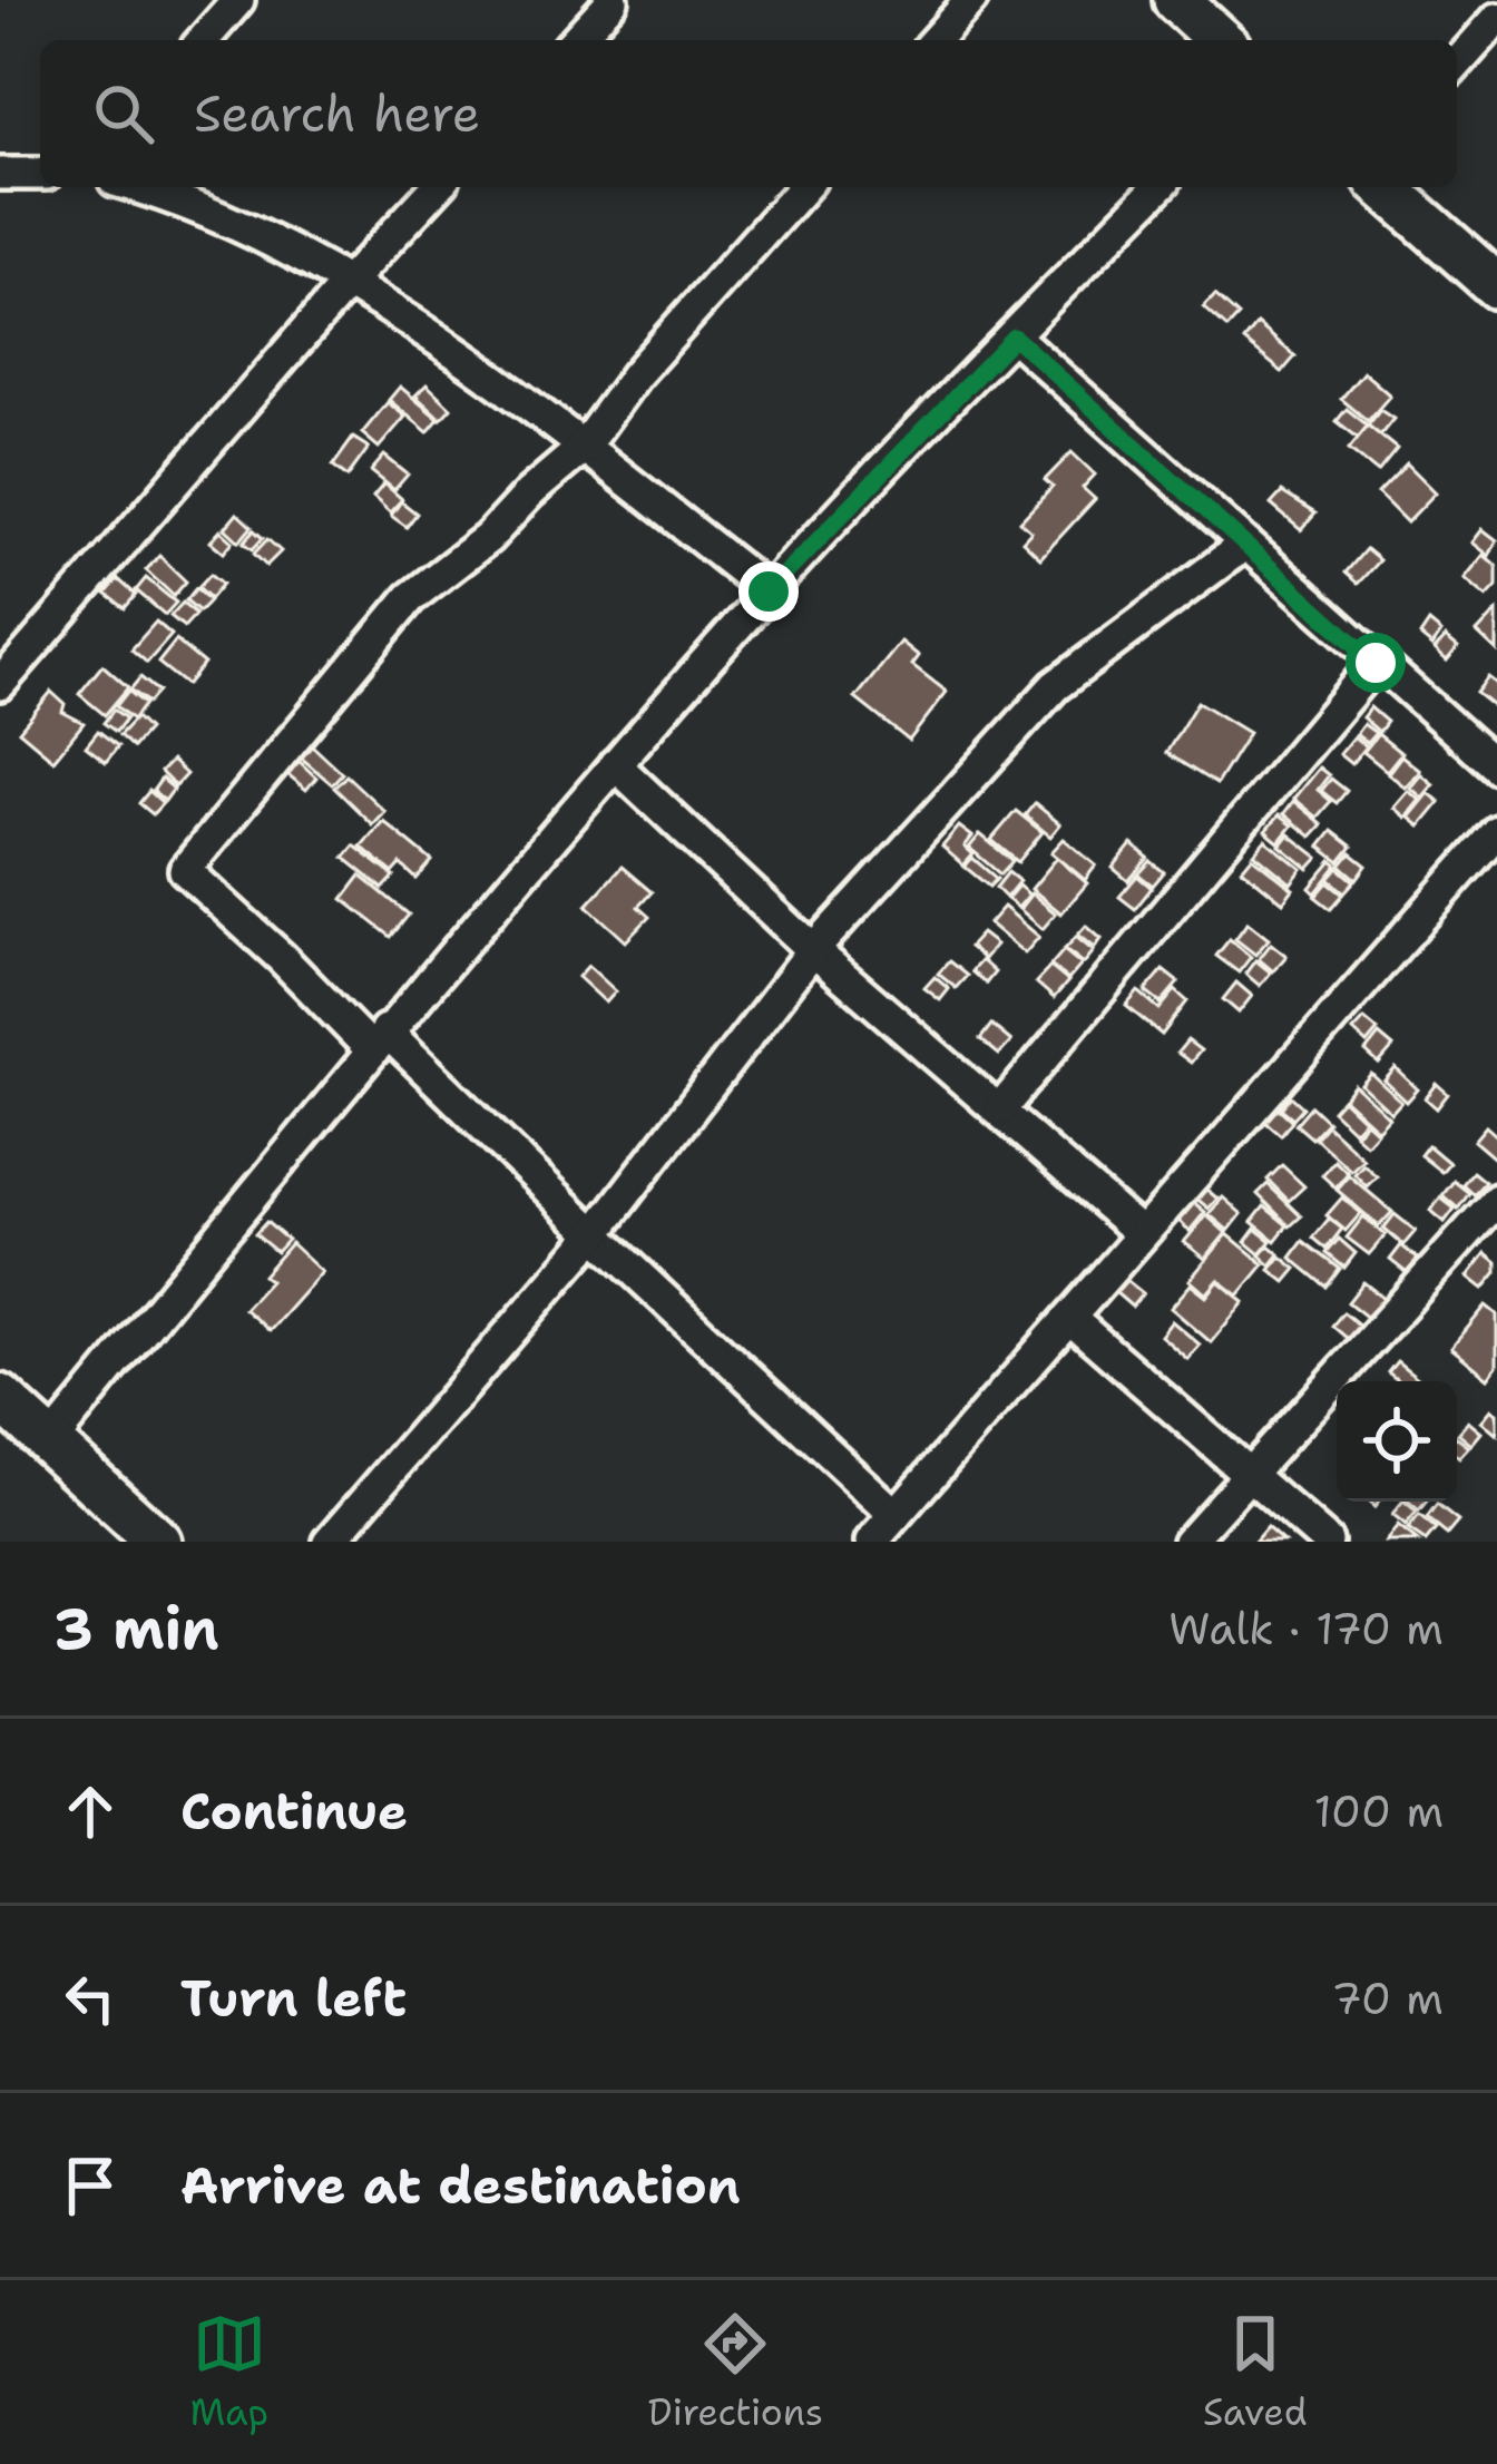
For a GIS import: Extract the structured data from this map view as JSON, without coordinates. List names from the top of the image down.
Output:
{
  "page": {
    "search": "Search here",
    "heading": ["3 min", "Walk · 170 m"],
    "list": [
      ["Continue", "100 m"],
      ["Turn left", "70 m"],
      "Arrive at destination"
    ],
    "nav": ["Map", "Directions", "Saved"]
  }
}
